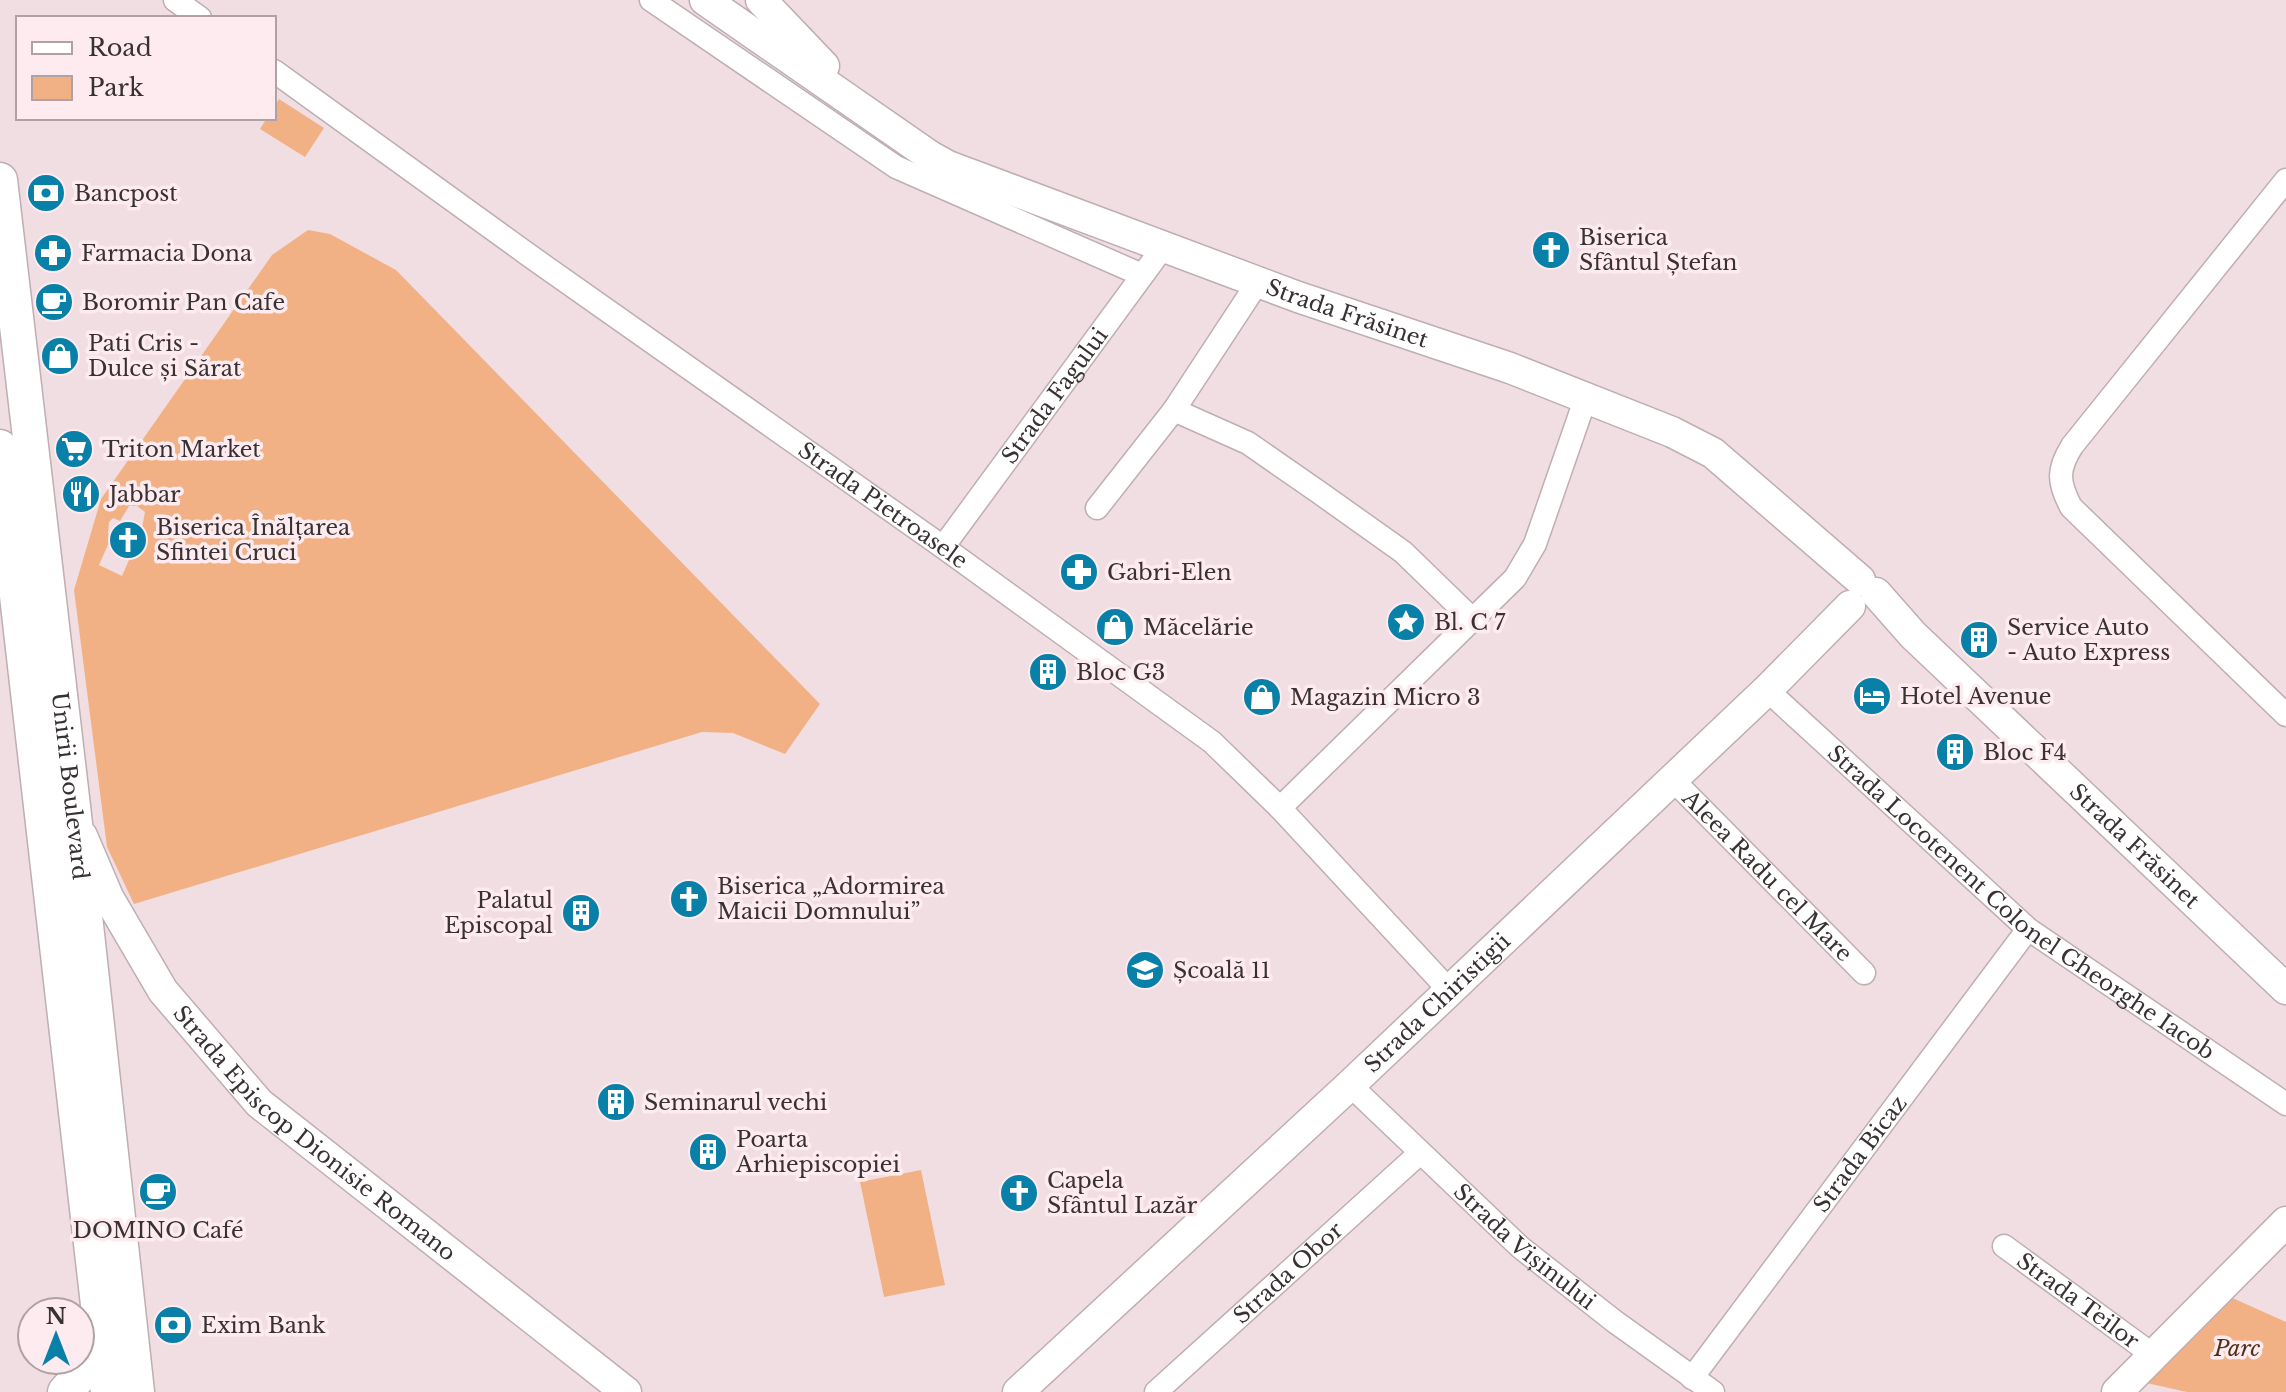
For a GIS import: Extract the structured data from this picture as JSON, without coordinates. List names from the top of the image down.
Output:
{
  "streets": {
    "main road": [
      "Strada Frăsinet",
      "Unirii Boulevard",
      "Strada Chiristigii",
      "Strada Episcop Dionisie Romano"
    ],
    "street": [
      "Strada Fagului",
      "Strada Pietroasele",
      "Aleea Radu cel Mare",
      "Strada Locotenent Colonel Gheorghe Iacob",
      "Strada Bicaz",
      "Strada Vișinului",
      "Strada Obor",
      "Strada Teilor"
    ]
  },
  "crossings": [
    ["Strada Frăsinet", "Strada Fagului"],
    ["Strada Frăsinet", "Strada Chiristigii"],
    ["Strada Fagului", "Strada Pietroasele"],
    ["Strada Pietroasele", "Strada Chiristigii"],
    ["Unirii Boulevard", "Strada Episcop Dionisie Romano"],
    ["Aleea Radu cel Mare", "Strada Chiristigii"],
    ["Strada Locotenent Colonel Gheorghe Iacob", "Strada Chiristigii"],
    ["Strada Locotenent Colonel Gheorghe Iacob", "Strada Bicaz"],
    ["Strada Chiristigii", "Strada Vișinului"],
    ["Strada Bicaz", "Strada Vișinului"],
    ["Strada Vișinului", "Strada Obor"]
  ],
  "parks": ["Parc"],
  "places": {
    "bank": ["Bancpost", "Exim Bank"],
    "church": [
      "Biserica Sfântul Ștefan",
      "Biserica Înălțarea Sfintei Cruci",
      "Biserica „Adormirea Maicii Domnului”",
      "Capela Sfântul Lazăr"
    ],
    "pharmacy": ["Farmacia Dona", "Gabri-Elen"],
    "cafe": ["Boromir Pan Cafe", "DOMINO Café"],
    "shop": ["Pati Cris - Dulce și Sărat", "Măcelărie", "Magazin Micro 3"],
    "supermarket": ["Triton Market"],
    "restaurant": ["Jabbar"],
    "place": ["Bl. C 7"],
    "building": [
      "Service Auto - Auto Express",
      "Bloc G3",
      "Bloc F4",
      "Palatul Episcopal",
      "Seminarul vechi",
      "Poarta Arhiepiscopiei"
    ],
    "hotel": ["Hotel Avenue"],
    "school or university": ["Școală 11"]
  },
  "legend": ["Road", "Park"],
  "north": "top"
}
